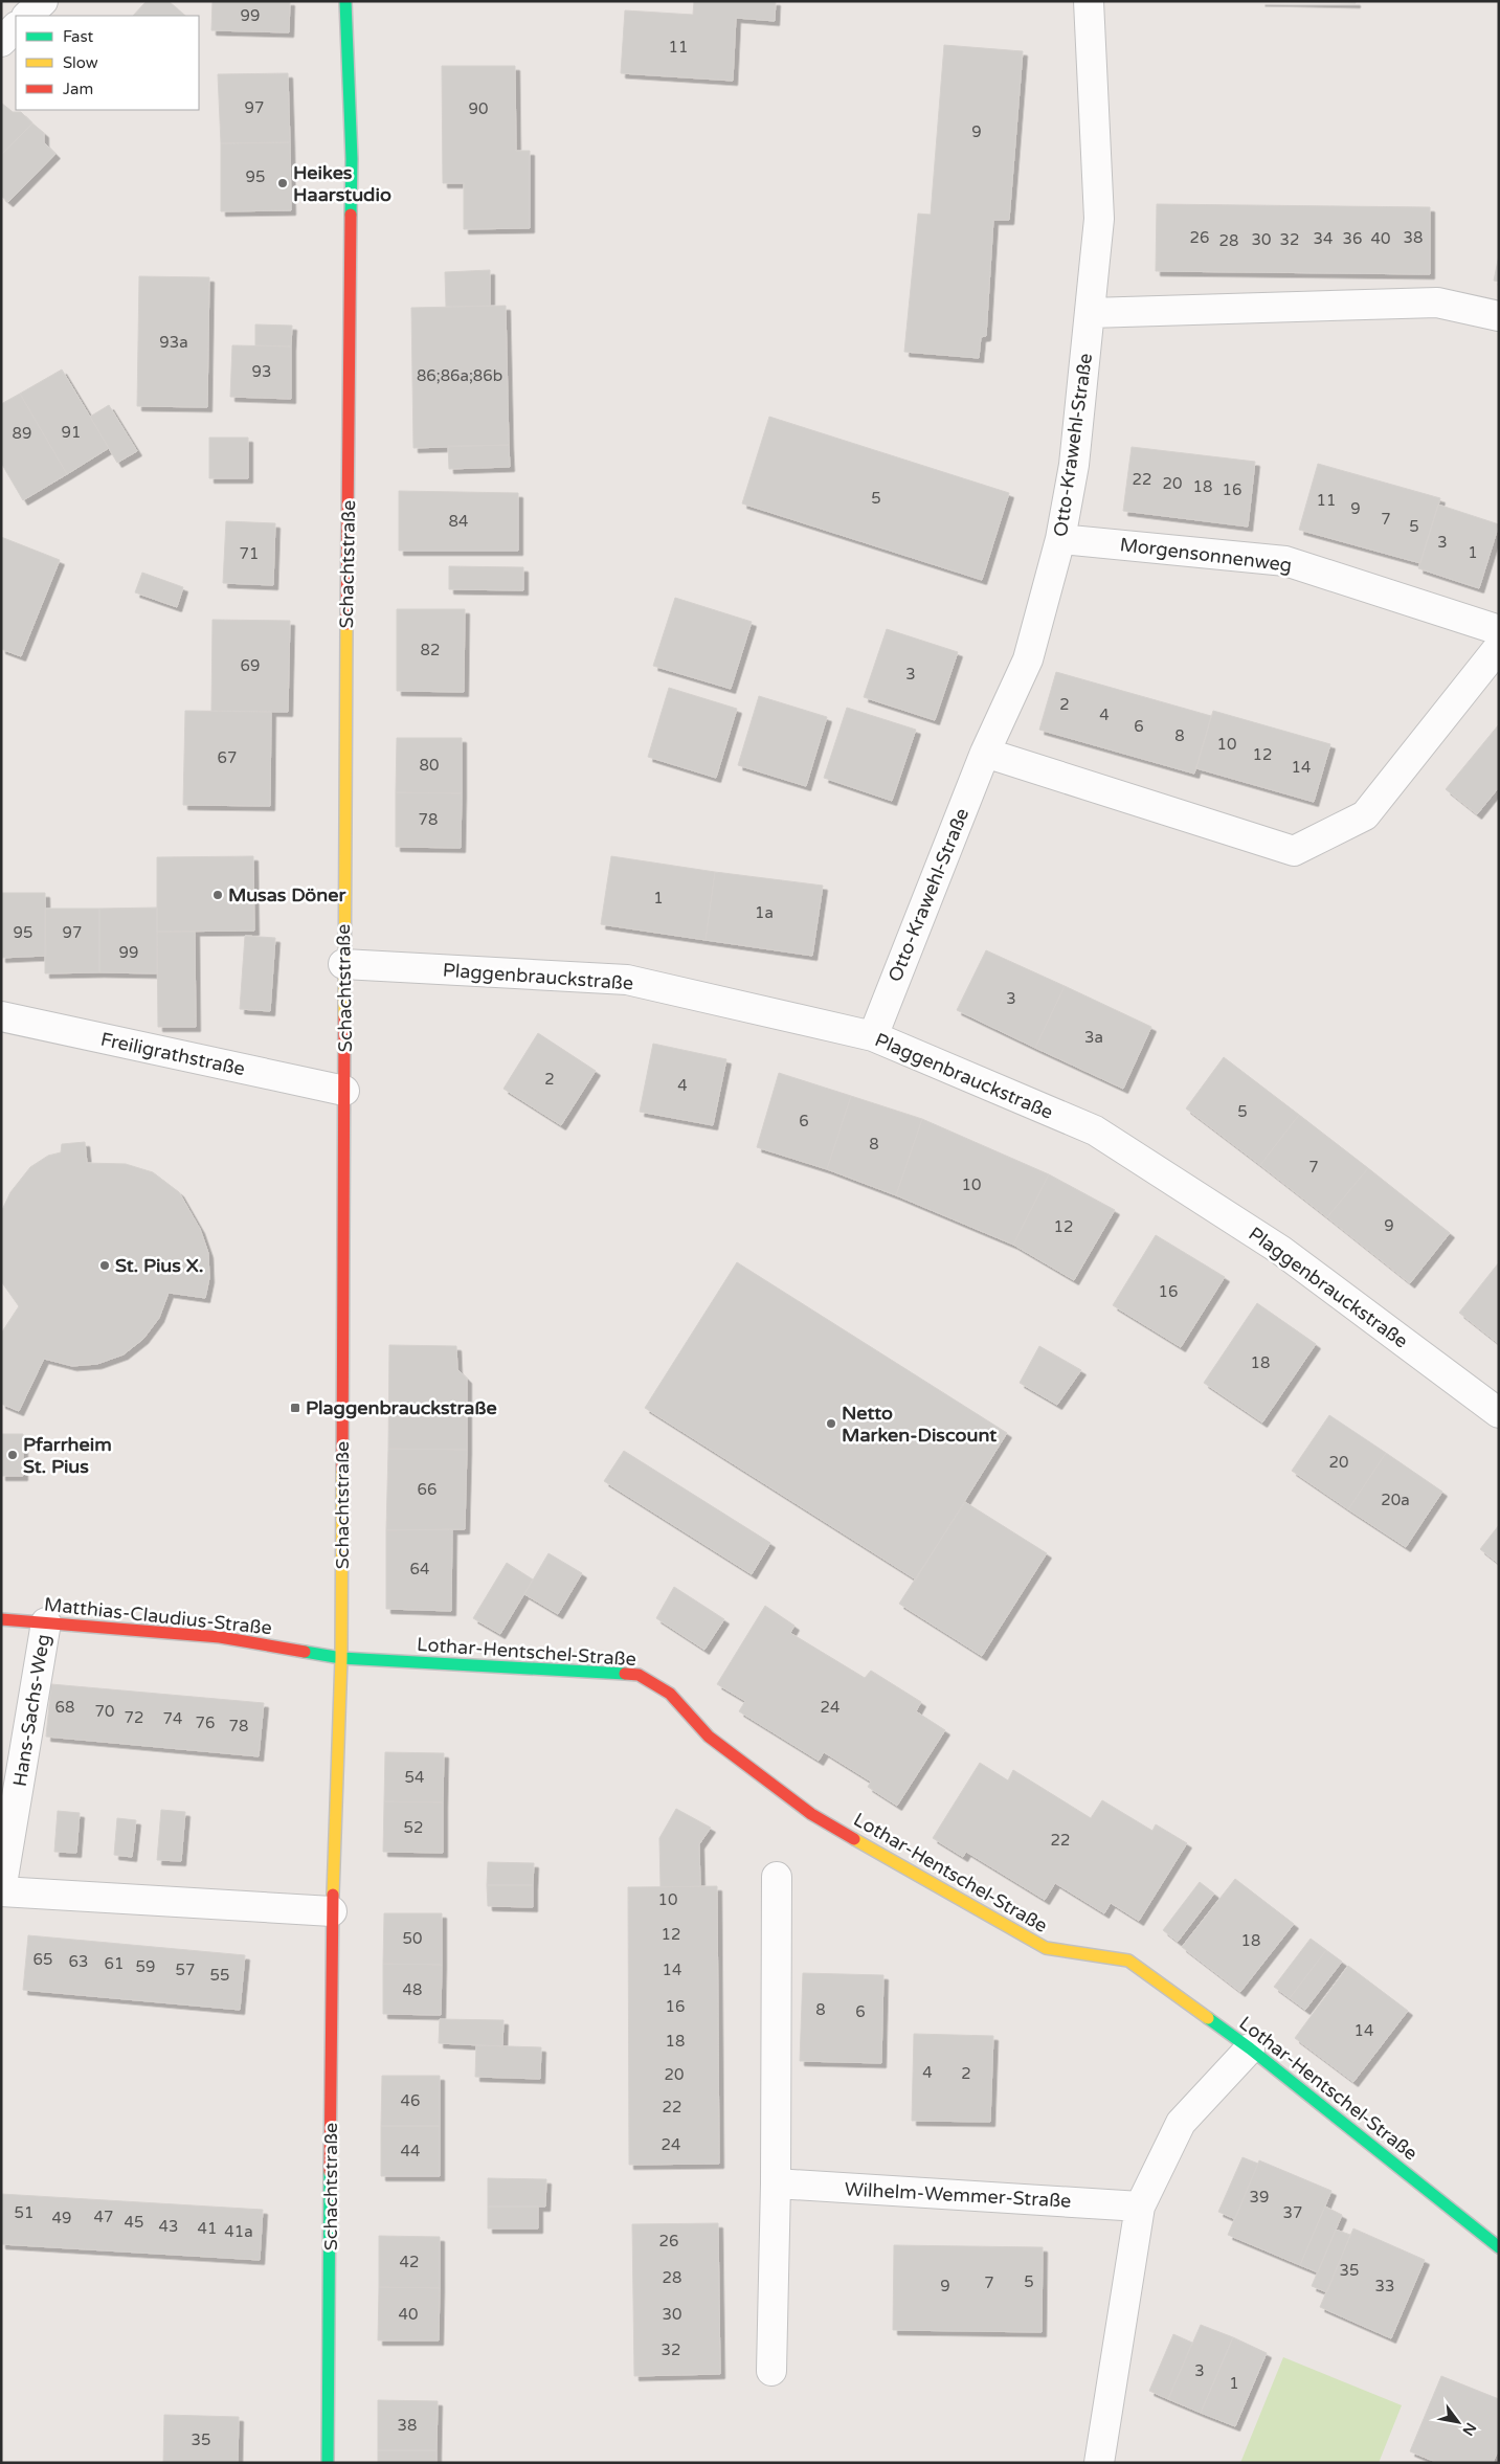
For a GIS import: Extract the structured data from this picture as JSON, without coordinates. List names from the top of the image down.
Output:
{
  "streets": {
    "street": [
      "Otto-Krawehl-Straße",
      "Morgensonnenweg",
      "Schachtstraße",
      "Plaggenbrauckstraße",
      "Freiligrathstraße",
      "Matthias-Claudius-Straße",
      "Lothar-Hentschel-Straße",
      "Hans-Sachs-Weg",
      "Wilhelm-Wemmer-Straße"
    ]
  },
  "crossings": [
    ["Otto-Krawehl-Straße", "Morgensonnenweg"],
    ["Otto-Krawehl-Straße", "Plaggenbrauckstraße"],
    ["Schachtstraße", "Plaggenbrauckstraße"],
    ["Schachtstraße", "Freiligrathstraße"],
    ["Schachtstraße", "Matthias-Claudius-Straße"],
    ["Schachtstraße", "Lothar-Hentschel-Straße"],
    ["Matthias-Claudius-Straße", "Lothar-Hentschel-Straße"],
    ["Matthias-Claudius-Straße", "Hans-Sachs-Weg"]
  ],
  "places": {
    "other": [
      "Heikes Haarstudio",
      "Musas Döner",
      "St. Pius X.",
      "Netto Marken-Discount",
      "Pfarrheim St. Pius"
    ],
    "transit": ["Plaggenbrauckstraße"]
  },
  "house_numbers": [
    "99",
    "11",
    "97",
    "90",
    "9",
    "95",
    "26",
    "38",
    "34",
    "36",
    "40",
    "30",
    "32",
    "28",
    "93a",
    "93",
    "86;86a;86b",
    "91",
    "89",
    "22",
    "20",
    "18",
    "16",
    "5",
    "11",
    "9",
    "7",
    "84",
    "5",
    "3",
    "1",
    "71",
    "82",
    "69",
    "3",
    "2",
    "4",
    "6",
    "8",
    "10",
    "12",
    "67",
    "80",
    "14",
    "78",
    "1",
    "1a",
    "95",
    "97",
    "99",
    "3",
    "3a",
    "2",
    "4",
    "5",
    "6",
    "8",
    "7",
    "10",
    "9",
    "12",
    "16",
    "18",
    "20",
    "66",
    "20a",
    "64",
    "68",
    "24",
    "70",
    "72",
    "74",
    "76",
    "78",
    "54",
    "52",
    "22",
    "10",
    "12",
    "50",
    "18",
    "65",
    "63",
    "61",
    "59",
    "57",
    "14",
    "55",
    "48",
    "16",
    "8",
    "6",
    "14",
    "18",
    "4",
    "2",
    "20",
    "46",
    "22",
    "24",
    "44",
    "39",
    "51",
    "37",
    "47",
    "49",
    "45",
    "43",
    "41",
    "41a",
    "26",
    "42",
    "35",
    "28",
    "5",
    "7",
    "9",
    "33",
    "40",
    "30",
    "32",
    "3",
    "1",
    "38",
    "35"
  ],
  "legend": ["Fast", "Slow", "Jam"],
  "north": "bottom right"
}
